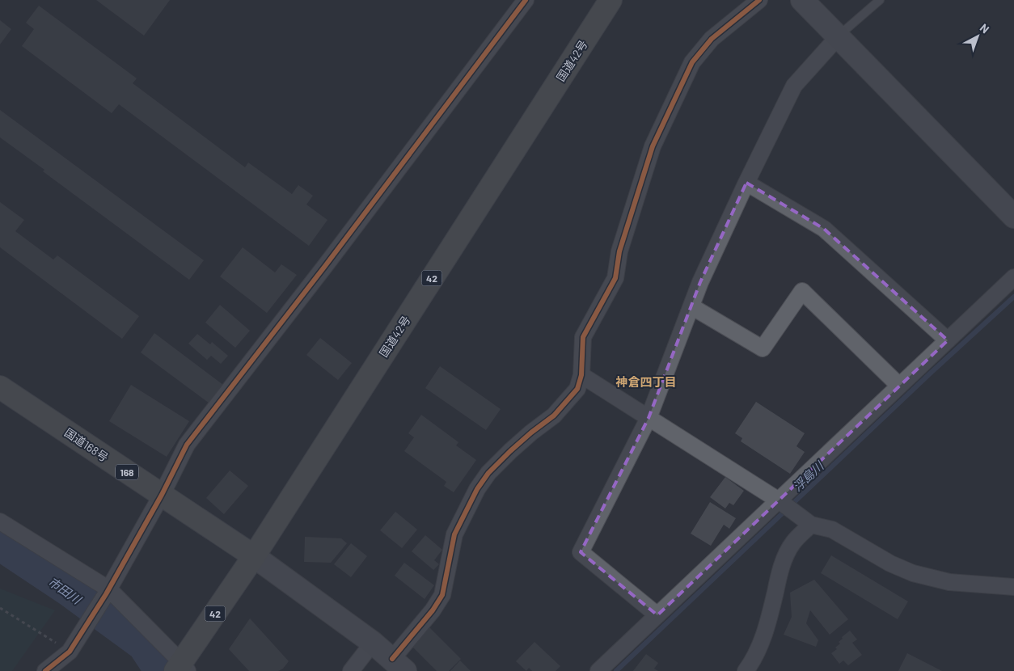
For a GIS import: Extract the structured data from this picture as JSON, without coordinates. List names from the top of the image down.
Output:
{
  "streets": {
    "highway": [
      "国道42号",
      "42",
      "国道168号",
      "168"
    ]
  },
  "crossings": [
    ["国道42号", "国道168号"]
  ],
  "districts": ["神倉四丁目"],
  "water": ["浮島川", "市田川"],
  "north": "top right"
}
